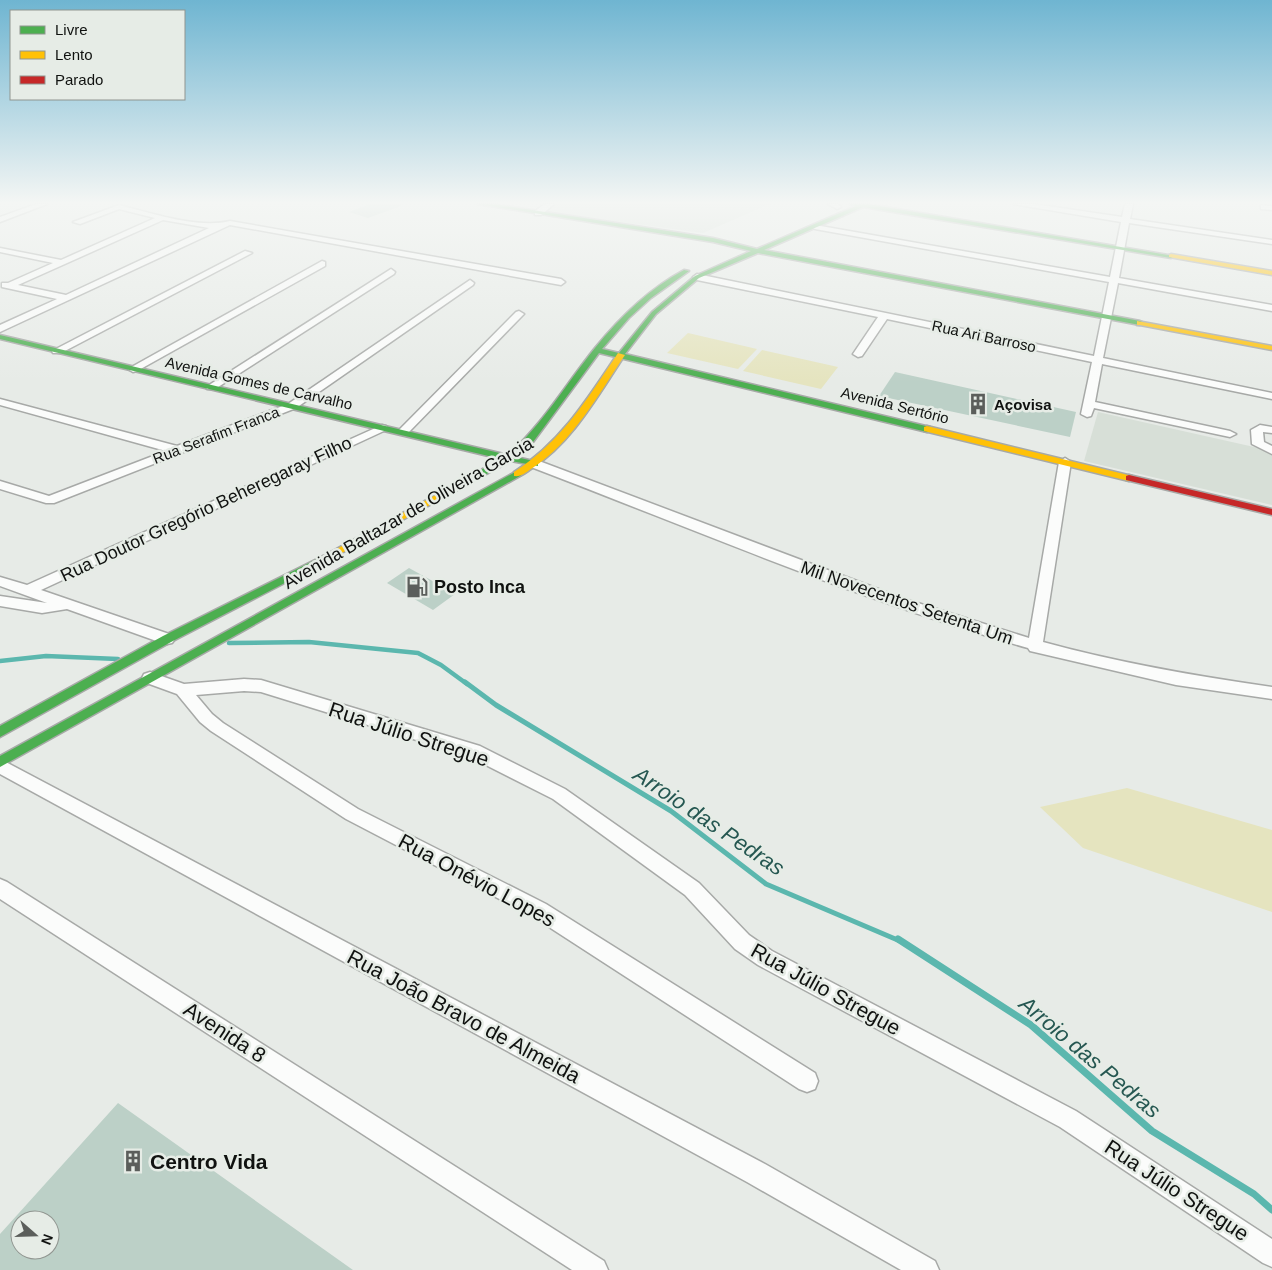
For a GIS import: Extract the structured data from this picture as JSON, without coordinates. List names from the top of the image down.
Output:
{
  "streets": {
    "main road": ["Avenida Gomes de Carvalho", "Avenida Sertório", "Avenida Baltazar de Oliveira Garcia"],
    "street": [
      "Rua Ari Barroso",
      "Rua Serafim Franca",
      "Rua Doutor Gregório Beheregaray Filho",
      "Mil Novecentos Setenta Um",
      "Rua Júlio Stregue",
      "Rua Onévio Lopes",
      "Rua João Bravo de Almeida",
      "Avenida 8"
    ]
  },
  "crossings": [
    ["Rua Ari Barroso", "Avenida Baltazar de Oliveira Garcia"],
    ["Avenida Gomes de Carvalho", "Rua Serafim Franca"],
    ["Avenida Gomes de Carvalho", "Rua Doutor Gregório Beheregaray Filho"],
    ["Avenida Gomes de Carvalho", "Avenida Baltazar de Oliveira Garcia"],
    ["Avenida Gomes de Carvalho", "Mil Novecentos Setenta Um"],
    ["Avenida Sertório", "Avenida Baltazar de Oliveira Garcia"],
    ["Avenida Baltazar de Oliveira Garcia", "Mil Novecentos Setenta Um"],
    ["Rua Júlio Stregue", "Rua Onévio Lopes"]
  ],
  "water": ["Arroio das Pedras"],
  "places": {
    "building": ["Açovisa", "Centro Vida"],
    "fuel station": ["Posto Inca"]
  },
  "legend": ["Livre", "Lento", "Parado"],
  "north": "right"
}
